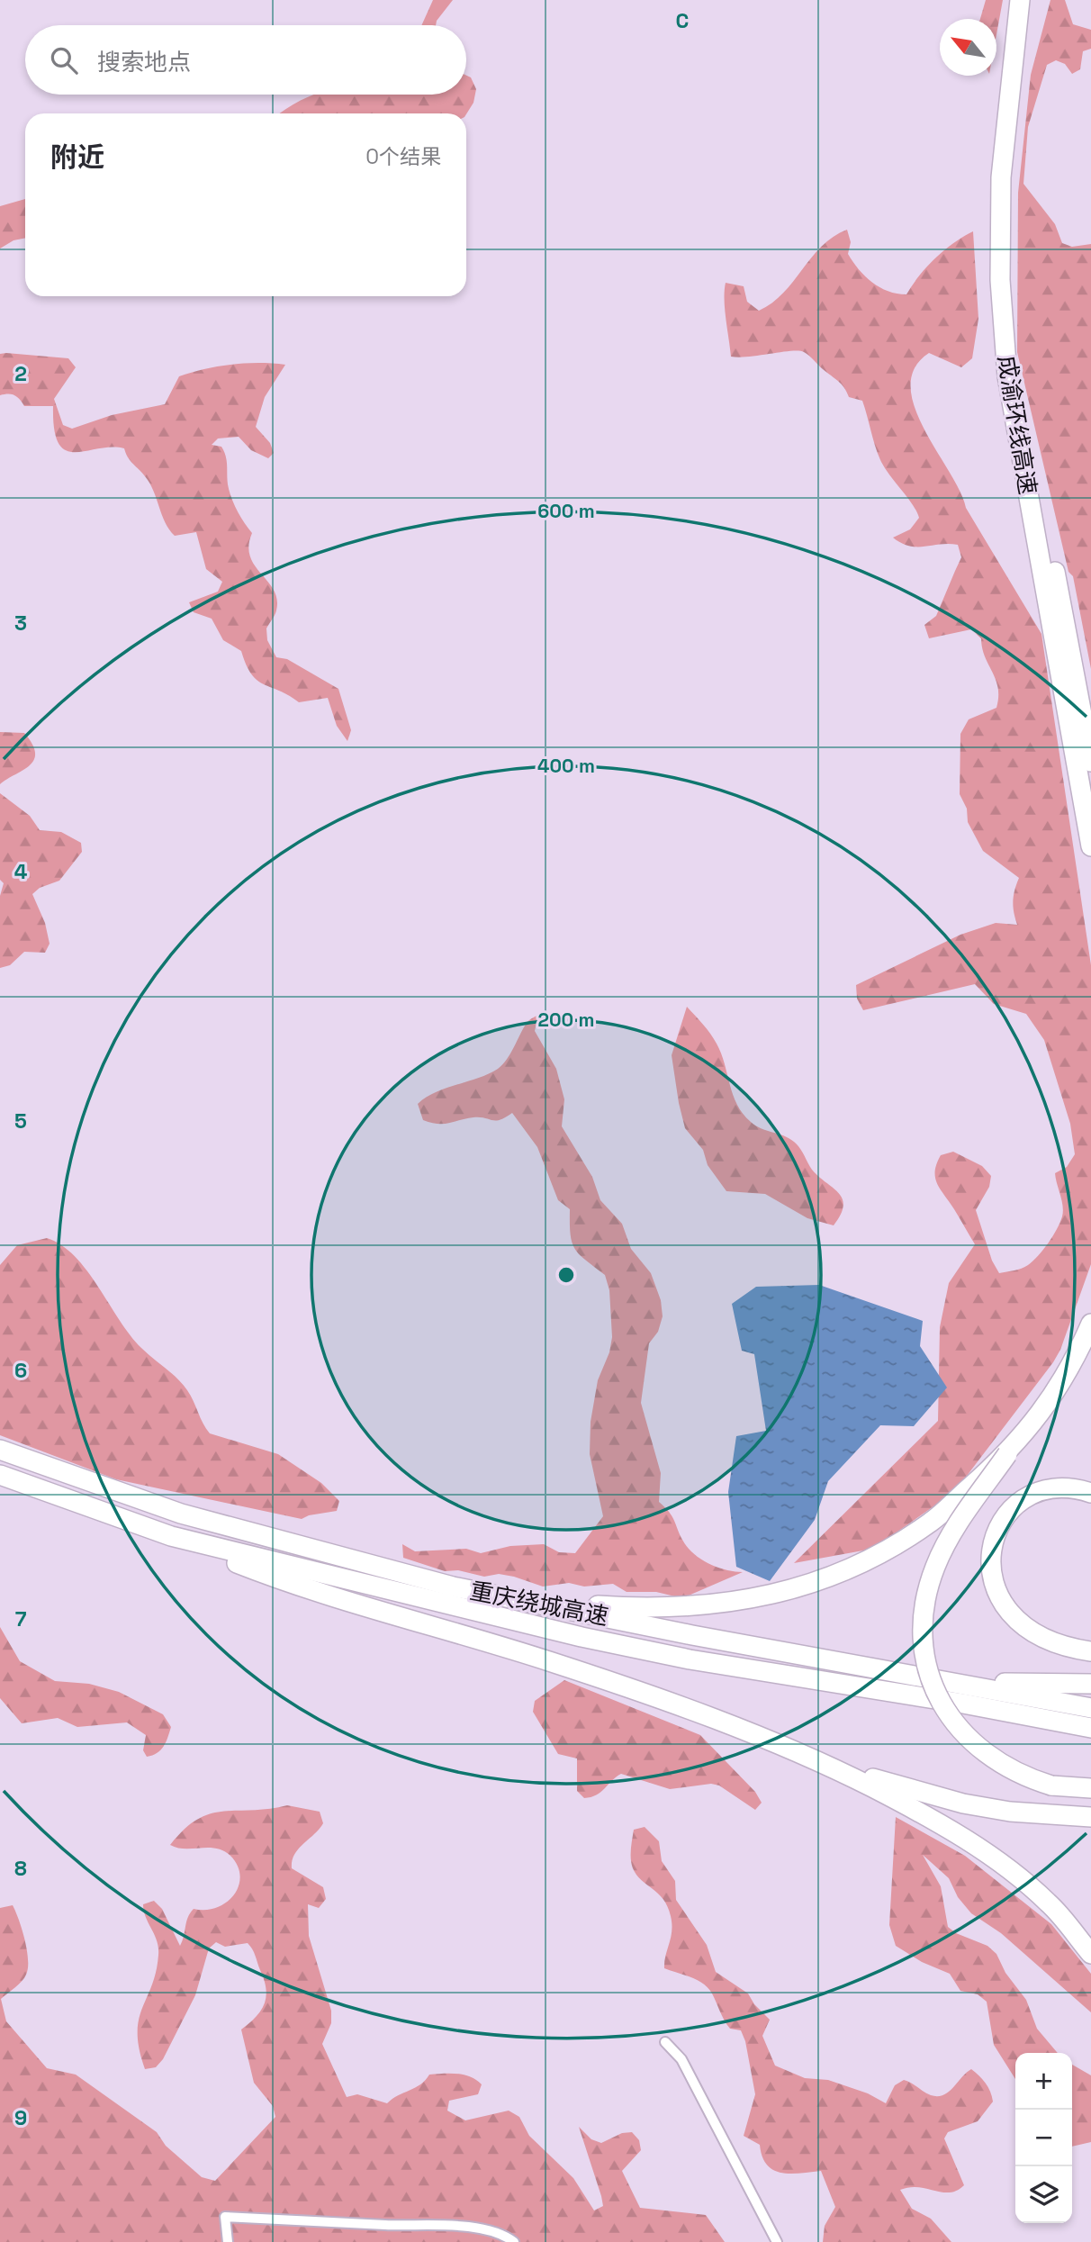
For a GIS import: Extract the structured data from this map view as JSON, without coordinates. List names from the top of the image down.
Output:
{
  "streets": {
    "highway": ["成渝环线高速", "重庆绕城高速"]
  },
  "north": "top left",
  "page": {
    "search": "搜索地点",
    "heading": ["附近", "0个结果"],
    "map_buttons": ["+", "−"]
  },
  "grid": {
    "columns": ["C"],
    "rows": [
      "2",
      "3",
      "4",
      "5",
      "6",
      "7",
      "8",
      "9"
    ]
  },
  "rings": ["600 m", "400 m", "200 m"]
}
